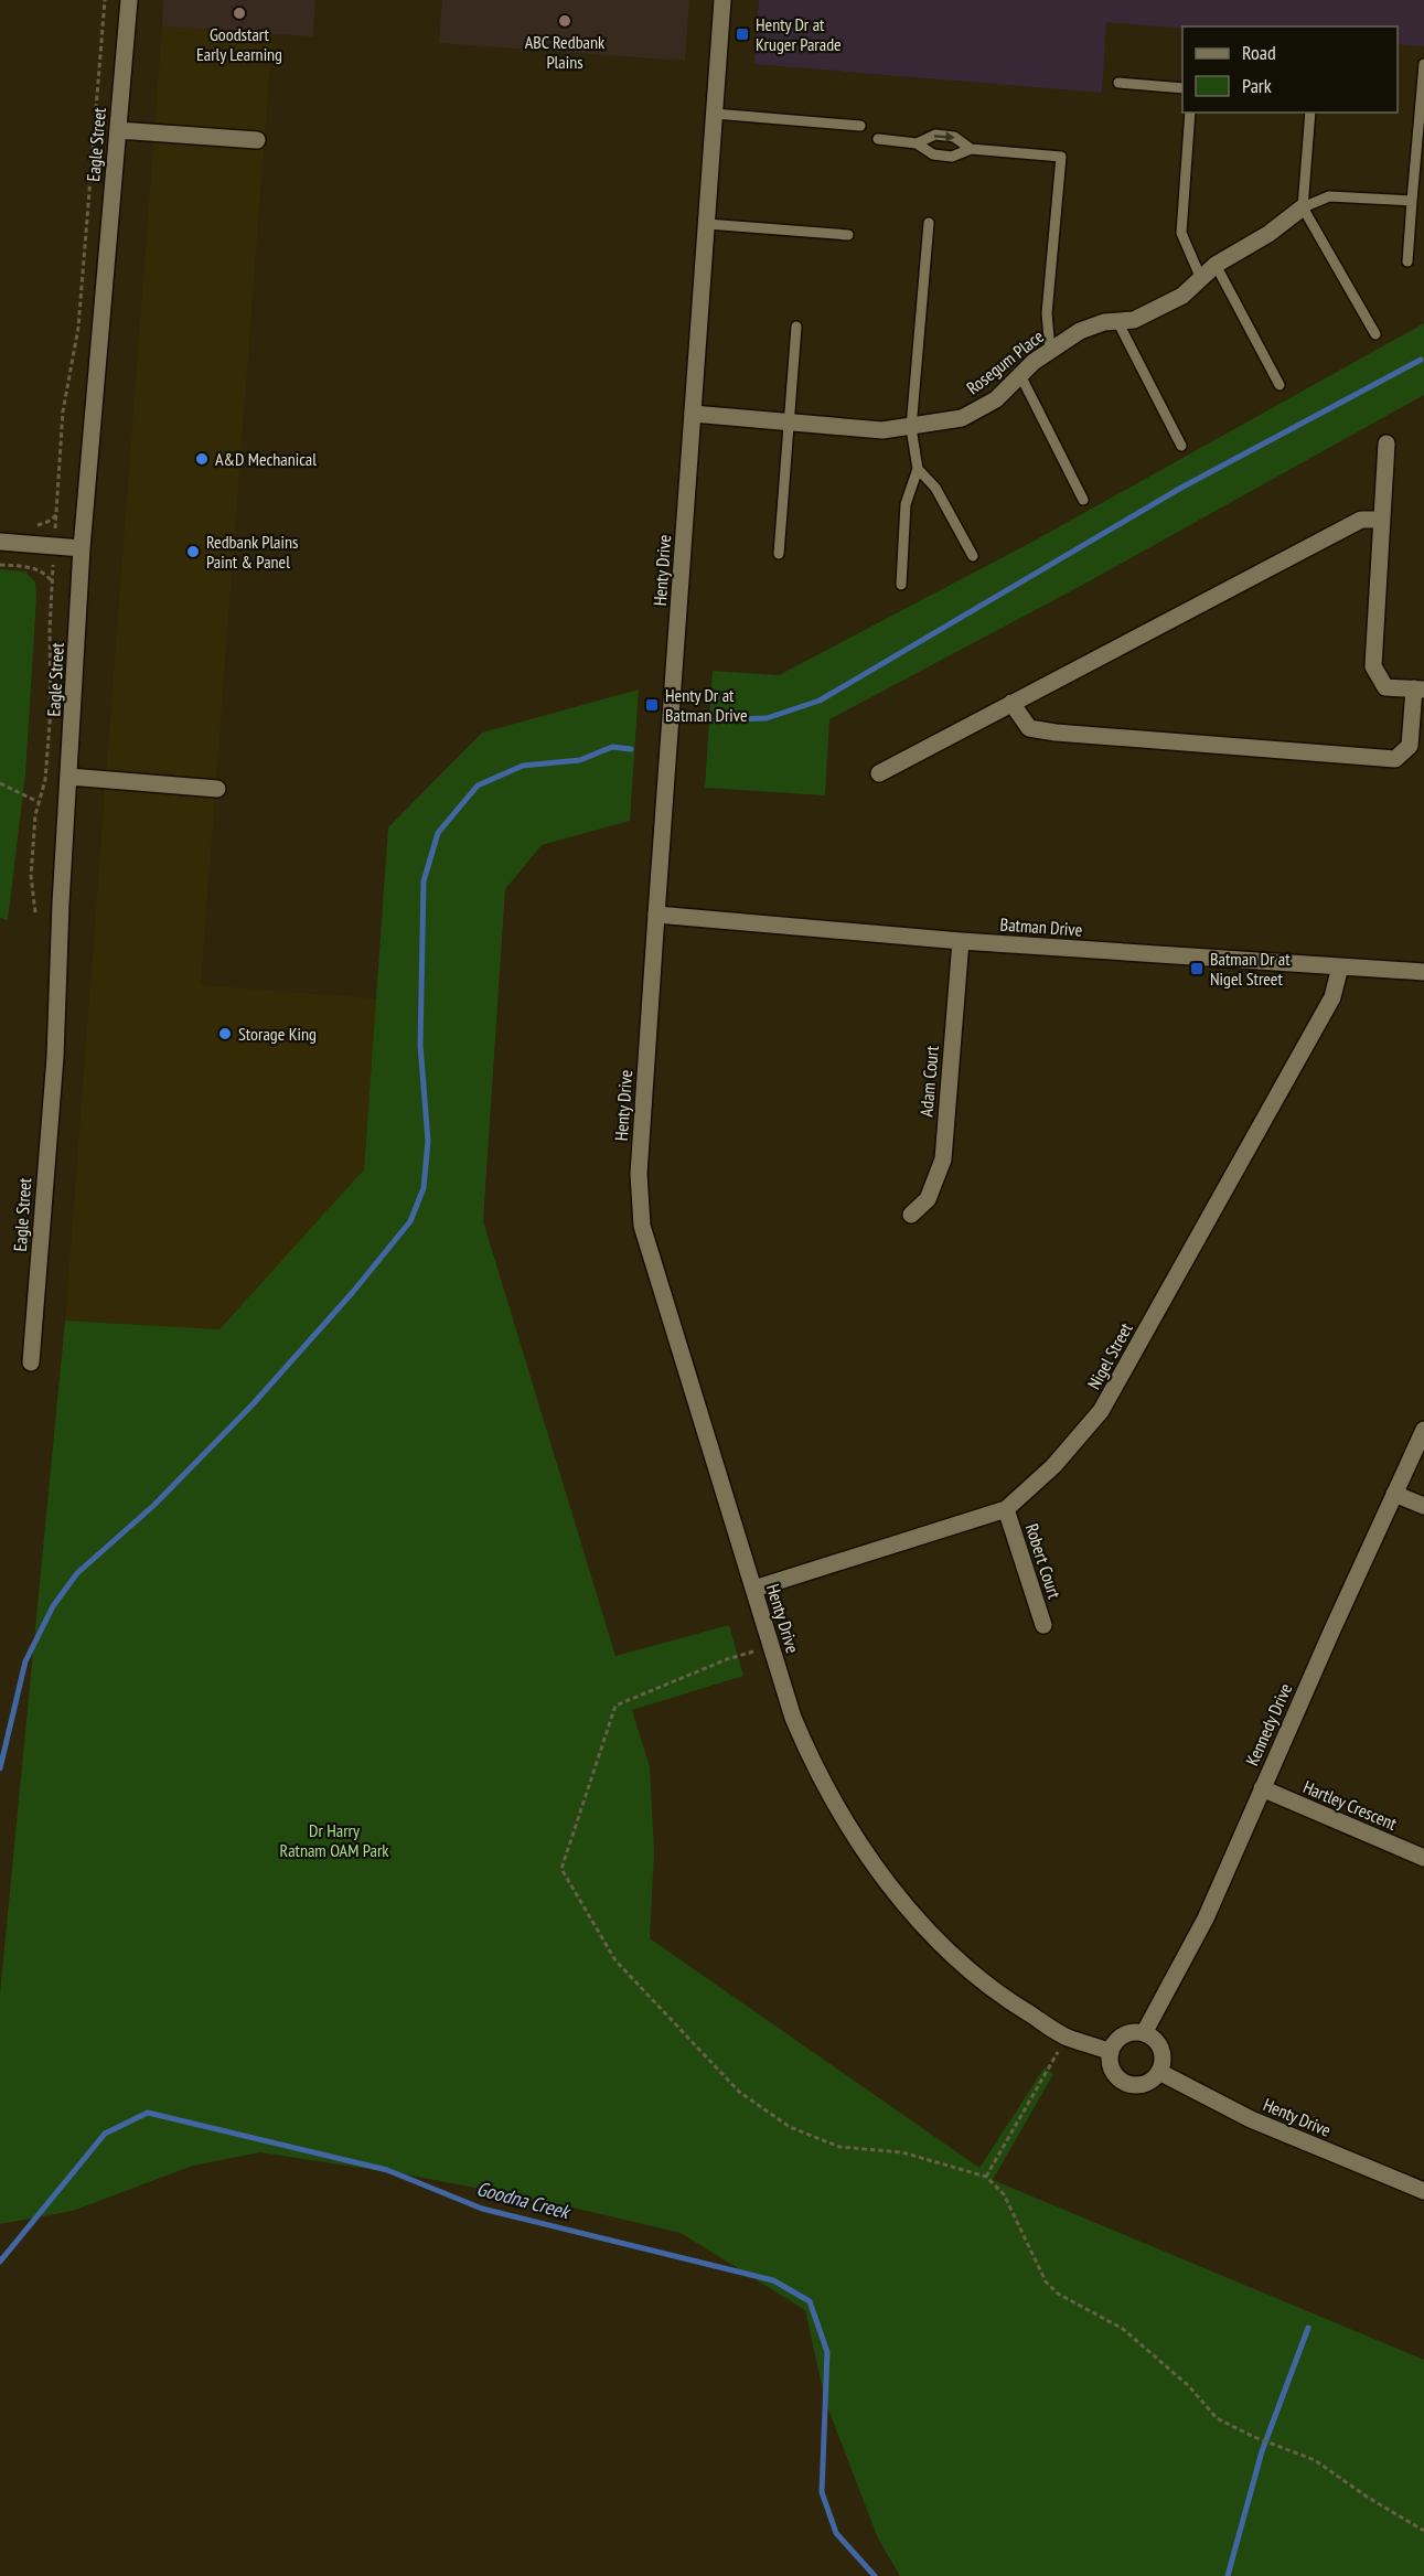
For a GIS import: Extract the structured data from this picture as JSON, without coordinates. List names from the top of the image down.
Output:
{
  "streets": {
    "street": [
      "Eagle Street",
      "Rosegum Place",
      "Henty Drive",
      "Batman Drive",
      "Adam Court",
      "Nigel Street",
      "Robert Court",
      "Kennedy Drive",
      "Hartley Crescent"
    ]
  },
  "crossings": [
    ["Rosegum Place", "Henty Drive"],
    ["Henty Drive", "Batman Drive"],
    ["Henty Drive", "Nigel Street"],
    ["Henty Drive", "Kennedy Drive"],
    ["Batman Drive", "Adam Court"],
    ["Batman Drive", "Nigel Street"],
    ["Nigel Street", "Robert Court"],
    ["Kennedy Drive", "Hartley Crescent"]
  ],
  "water": ["Goodna Creek"],
  "parks": ["Dr Harry Ratnam OAM Park"],
  "places": {
    "other": [
      "Goodstart Early Learning",
      "ABC Redbank Plains",
      "A&D Mechanical",
      "Redbank Plains Paint & Panel",
      "Storage King"
    ],
    "transit": ["Henty Dr at Kruger Parade", "Henty Dr at Batman Drive", "Batman Dr at Nigel Street"]
  },
  "legend": ["Road", "Park"]
}
